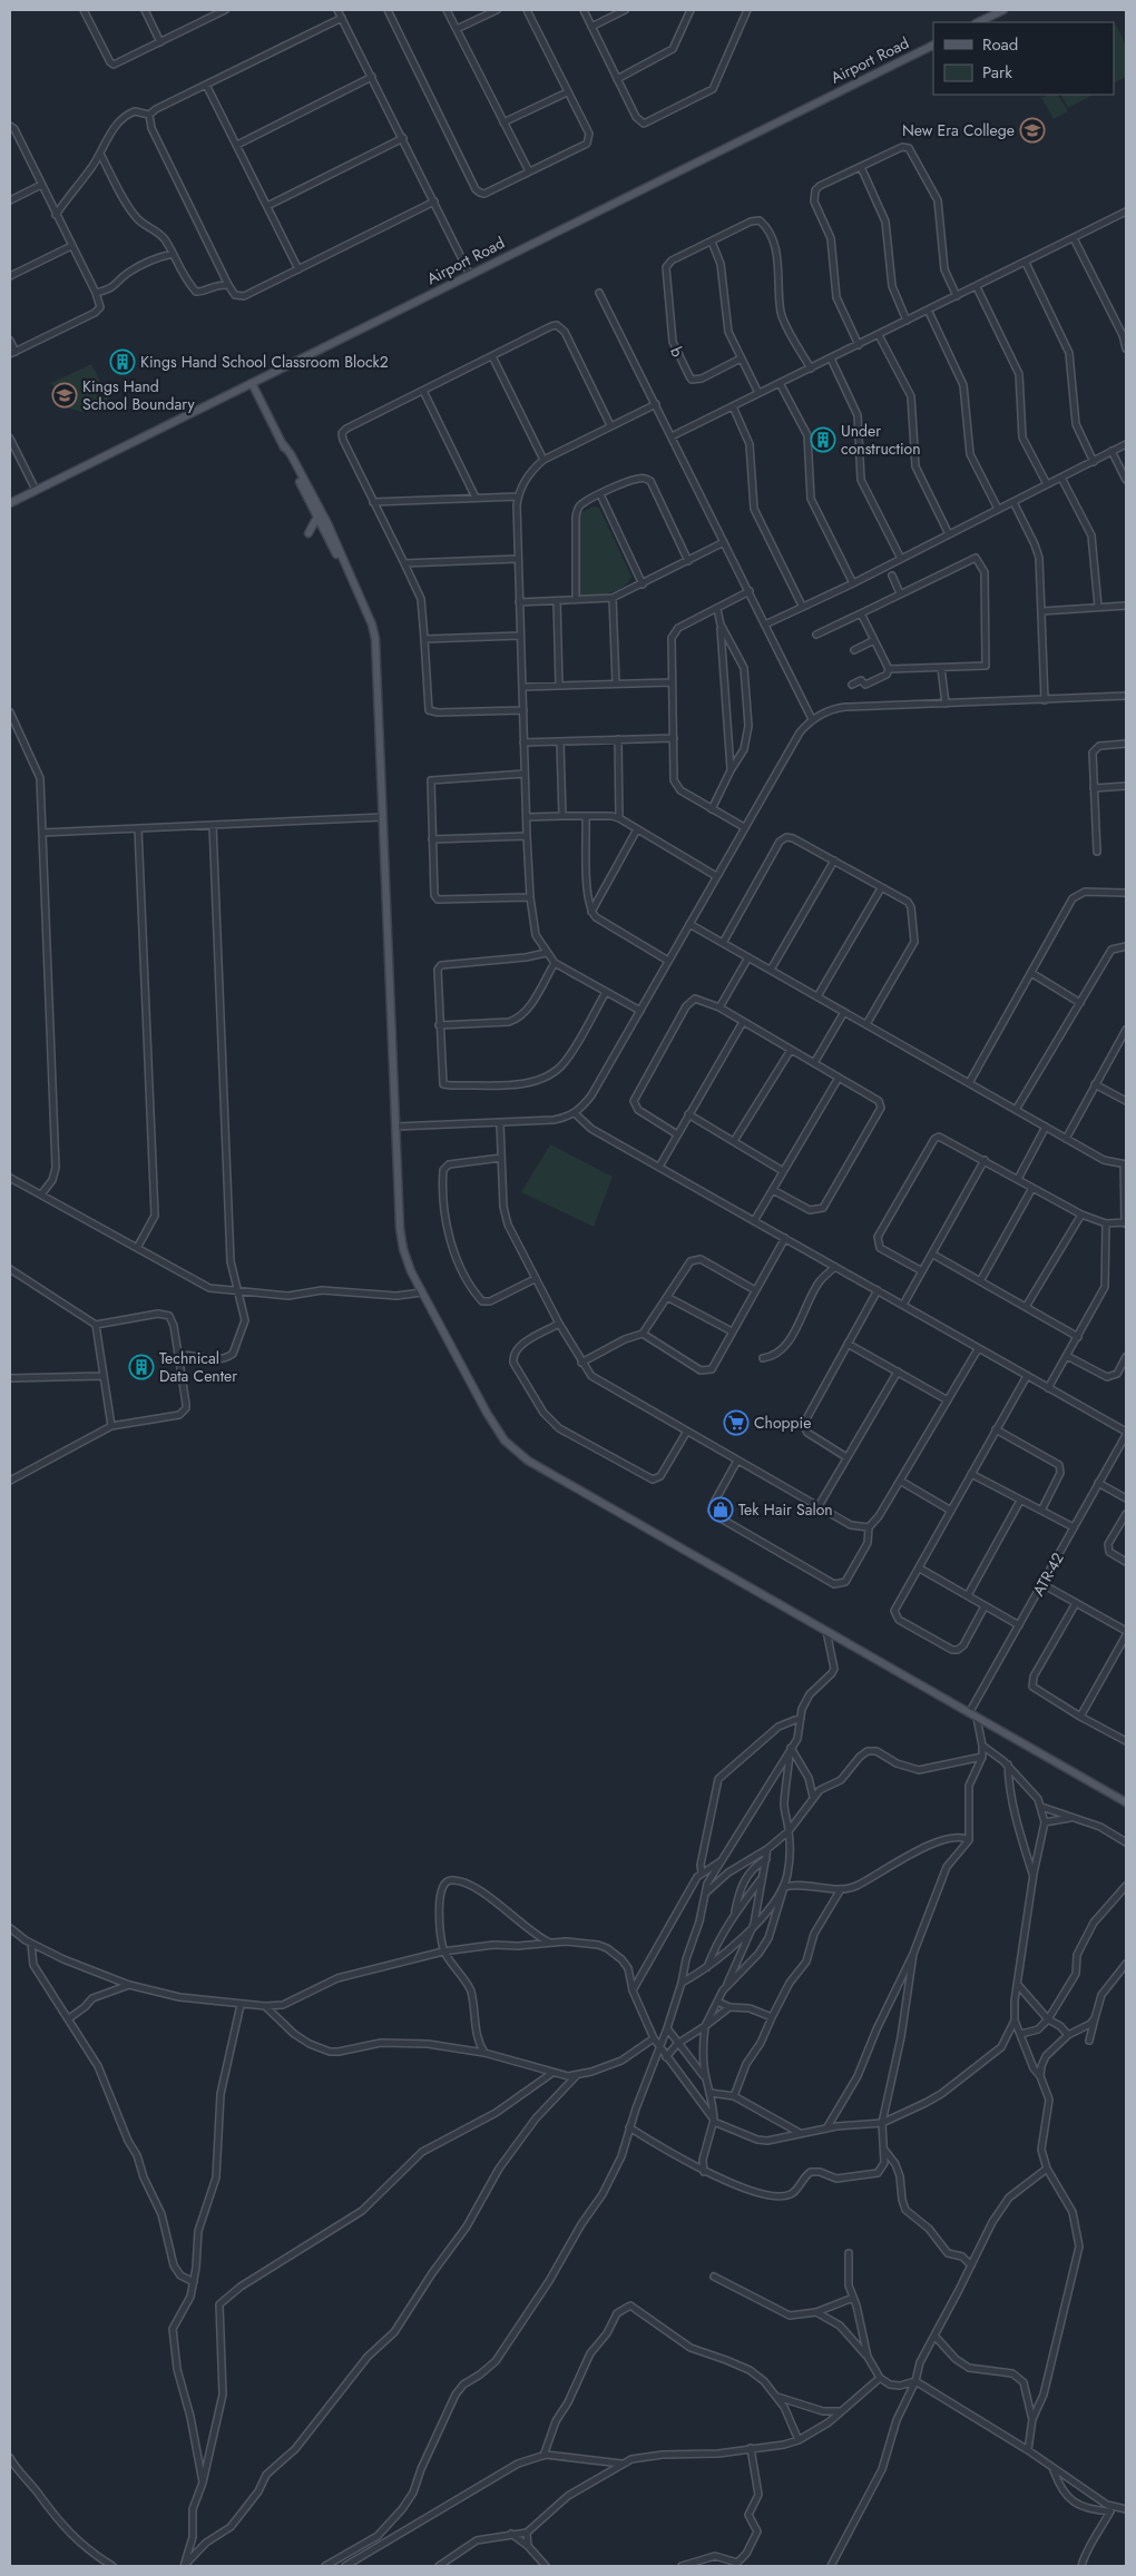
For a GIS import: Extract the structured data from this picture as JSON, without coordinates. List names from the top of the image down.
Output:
{
  "streets": {
    "main road": ["Airport Road"],
    "street": ["b", "ATR-42"]
  },
  "places": {
    "school or university": ["New Era College", "Kings Hand School Boundary"],
    "building": ["Kings Hand School Classroom Block2", "Under construction", "Technical Data Center"],
    "supermarket": ["Choppie"],
    "shop": ["Tek Hair Salon"]
  },
  "legend": ["Road", "Park"]
}
